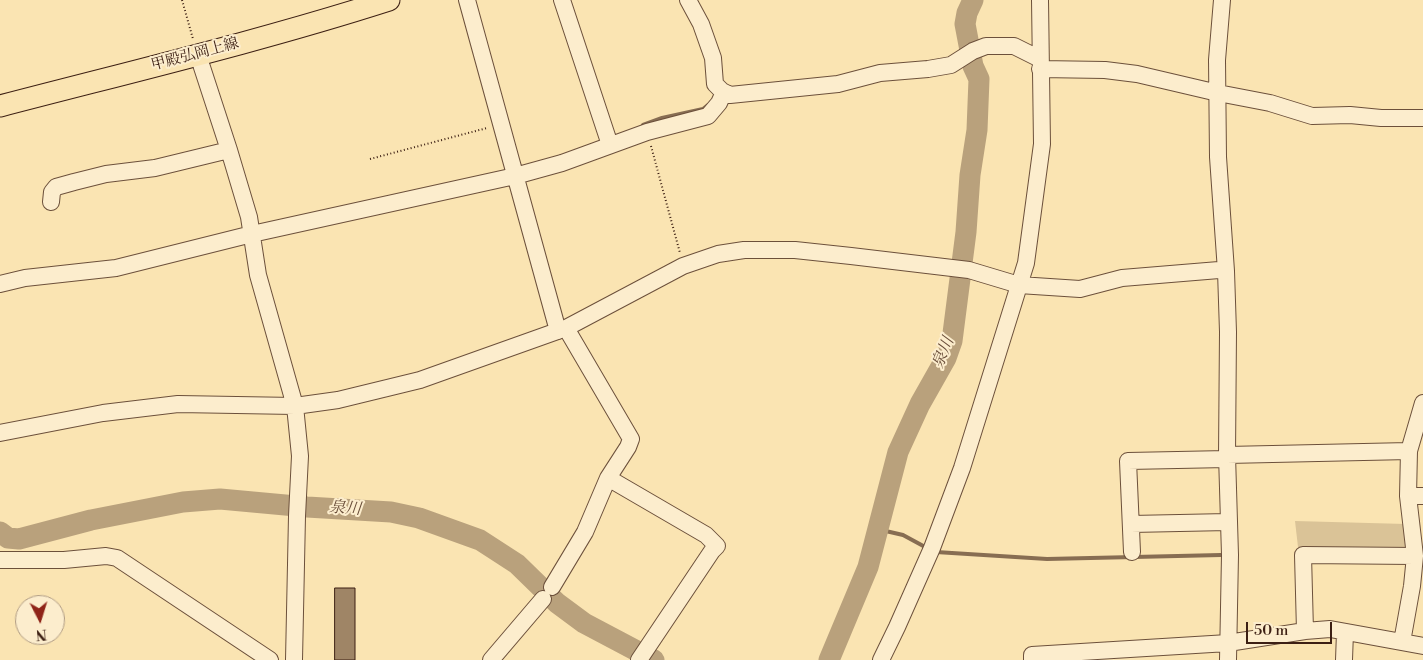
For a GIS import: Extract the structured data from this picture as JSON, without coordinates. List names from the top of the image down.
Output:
{
  "streets": {
    "main road": ["甲殿弘岡上線"]
  },
  "water": ["泉川"],
  "scale_bar": "50 m",
  "north": "bottom"
}
